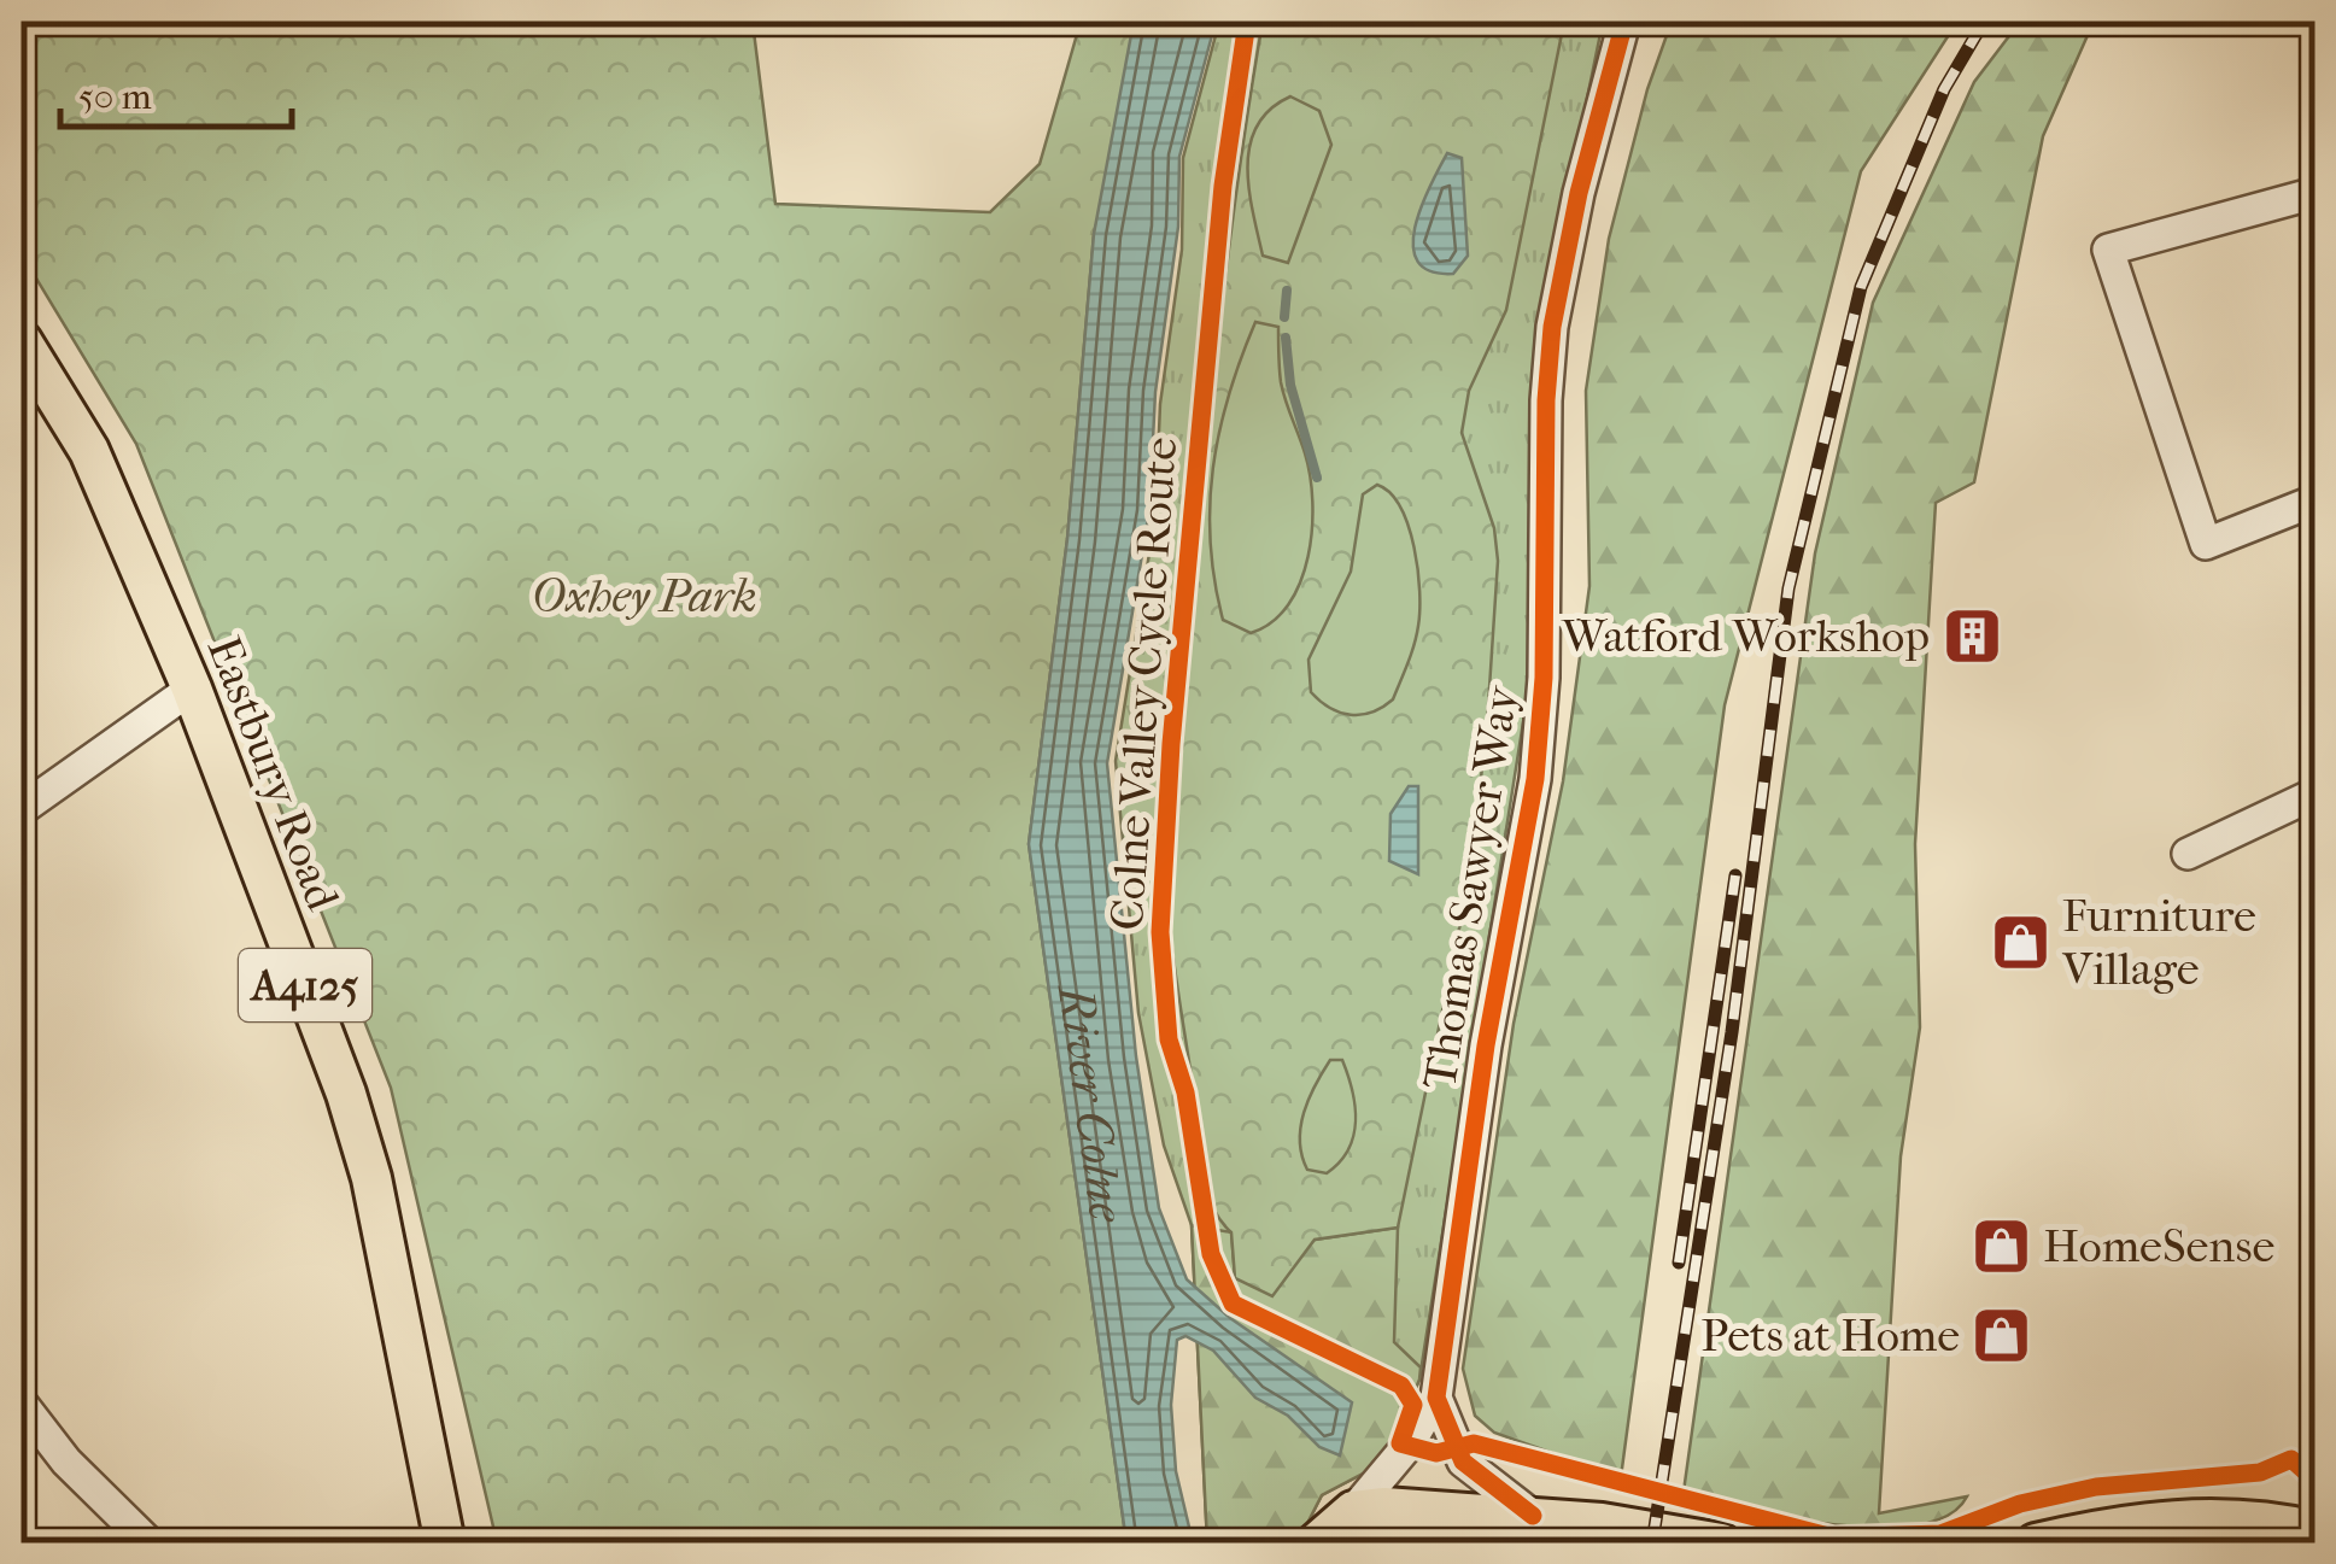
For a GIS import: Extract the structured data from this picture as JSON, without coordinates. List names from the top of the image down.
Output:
{
  "streets": {
    "main road": ["Eastbury Road", "A4125"],
    "street": ["Thomas Sawyer Way"],
    "cycle path": ["Colne Valley Cycle Route"]
  },
  "water": ["River Colne"],
  "parks": ["Oxhey Park"],
  "places": {
    "building": ["Watford Workshop"],
    "shop": ["Furniture Village", "HomeSense", "Pets at Home"]
  },
  "scale_bar": "50 m"
}
